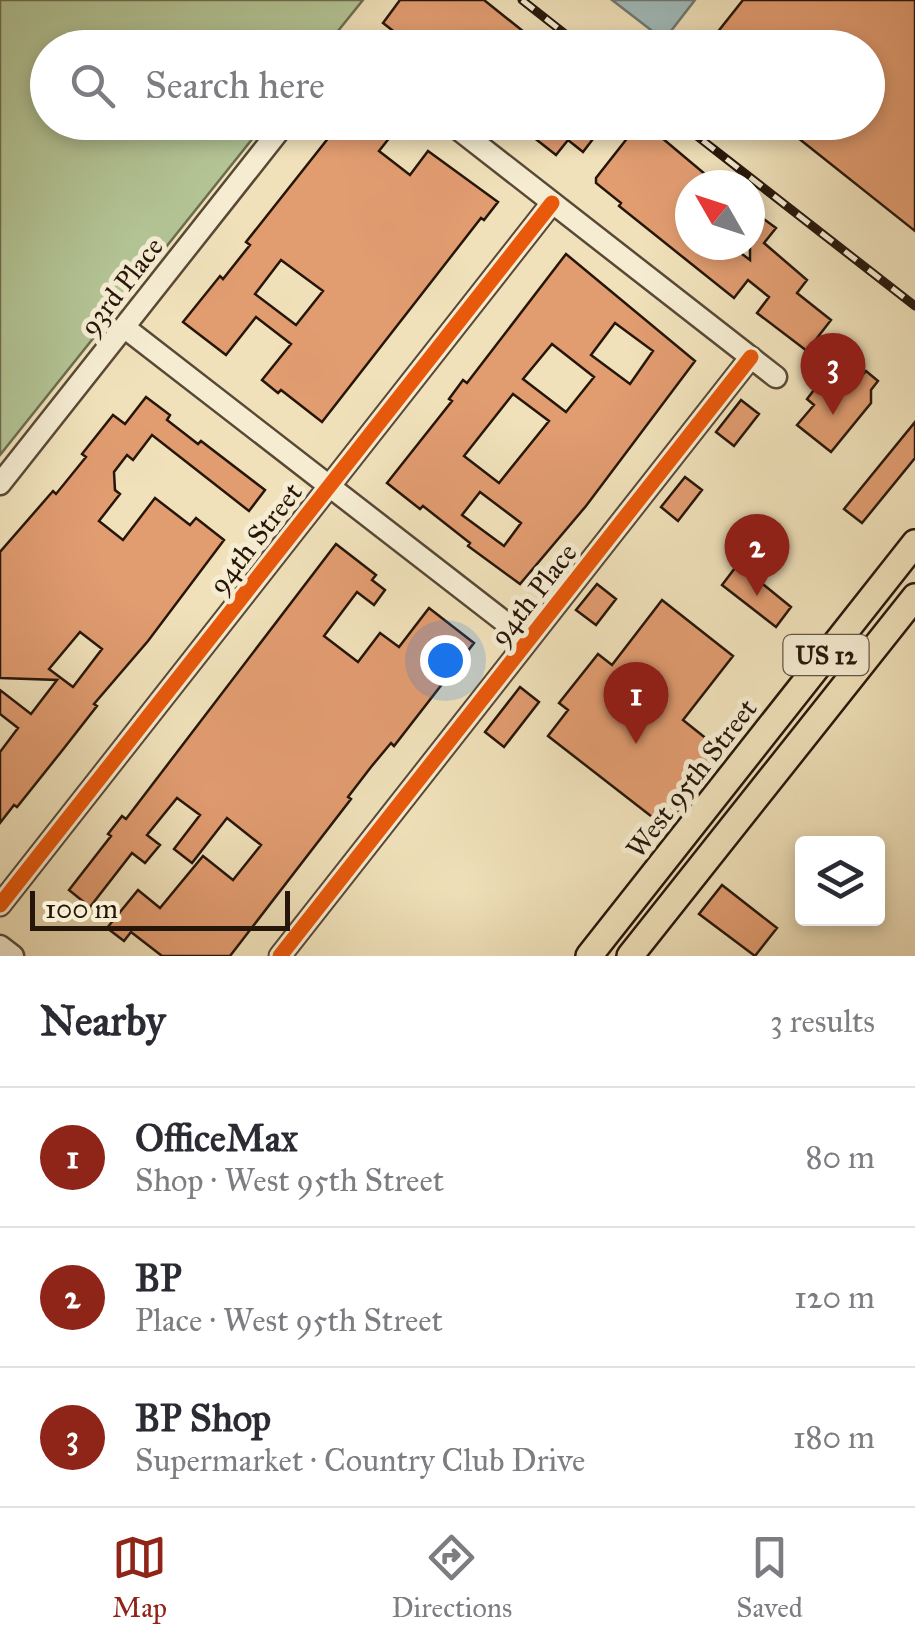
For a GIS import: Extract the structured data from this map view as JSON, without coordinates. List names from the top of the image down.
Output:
{
  "streets": {
    "main road": ["US 12", "West 95th Street"],
    "street": ["93rd Place", "94th Street", "94th Place"]
  },
  "scale_bar": "100 m",
  "north": "top left",
  "page": {
    "search": "Search here",
    "pins": ["3", "2", "1"],
    "scale": "100 m",
    "heading": ["Nearby", "3 results"],
    "list": [
      {
        "mark": "1",
        "name": "OfficeMax",
        "note": "Shop · West 95th Street",
        "value": "80 m"
      },
      {
        "mark": "2",
        "name": "BP",
        "note": "Place · West 95th Street",
        "value": "120 m"
      },
      {
        "mark": "3",
        "name": "BP Shop",
        "note": "Supermarket · Country Club Drive",
        "value": "180 m"
      }
    ],
    "nav": ["Map", "Directions", "Saved"]
  }
}
